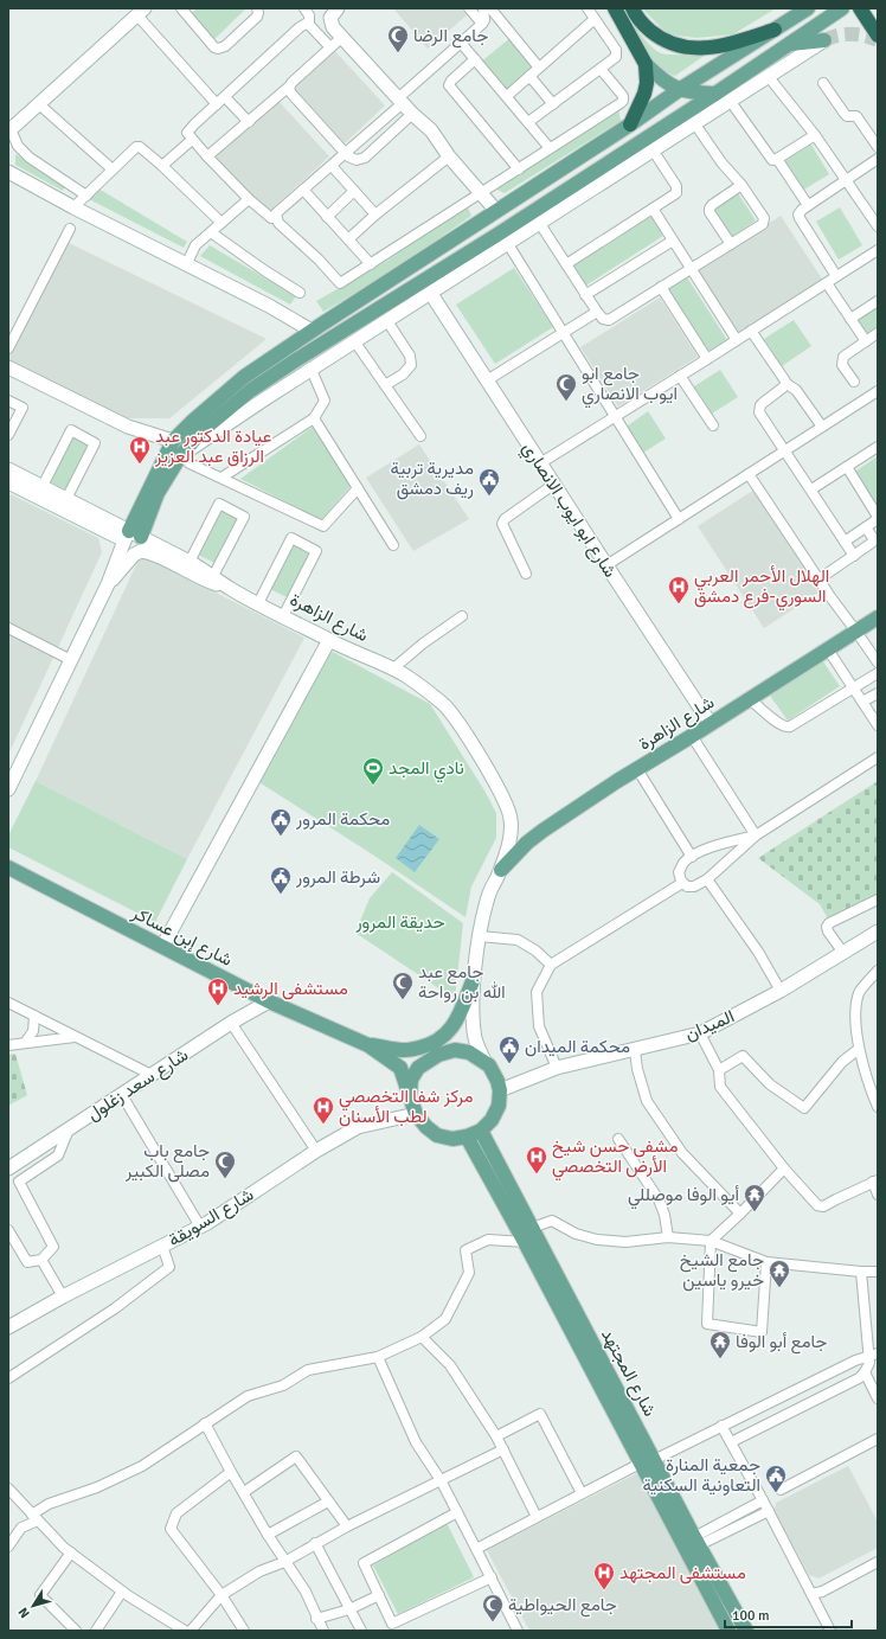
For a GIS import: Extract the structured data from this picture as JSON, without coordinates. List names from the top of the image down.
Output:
{
  "streets": {
    "main road": [
      "شارع ابو ايوب الانصاري",
      "شارع الزاهرة",
      "شارع إبن عساكر",
      "الميدان",
      "شارع سعد زغلول",
      "شارع السويقة",
      "شارع المجتهد"
    ]
  },
  "crossings": [
    ["شارع ابو ايوب الانصاري", "شارع الزاهرة"],
    ["شارع الزاهرة", "شارع إبن عساكر"],
    ["شارع الزاهرة", "الميدان"],
    ["شارع الزاهرة", "شارع السويقة"],
    ["شارع الزاهرة", "شارع المجتهد"],
    ["شارع إبن عساكر", "الميدان"],
    ["شارع إبن عساكر", "شارع سعد زغلول"],
    ["شارع إبن عساكر", "شارع السويقة"],
    ["شارع إبن عساكر", "شارع المجتهد"],
    ["الميدان", "شارع السويقة"],
    ["الميدان", "شارع المجتهد"],
    ["شارع السويقة", "شارع المجتهد"]
  ],
  "parks": ["حديقة المرور"],
  "places": {
    "mosque": [
      "جامع الرضا",
      "جامع ابو ايوب الانصاري",
      "جامع عبد الله بن رواحة",
      "جامع باب مصلى الكبير",
      "جامع الحيواطية"
    ],
    "hospital": [
      "عيادة الدكتور عبد الرزاق عبد العزيز",
      "الهلال الأحمر العربي السوري-فرع دمشق",
      "مستشفى الرشيد",
      "مركز شفا التخصصي لطب الأسنان",
      "مشفى حسن شيخ الأرض التخصصي",
      "مستشفى المجتهد"
    ],
    "public building": [
      "مديرية تربية ريف دمشق",
      "محكمة المرور",
      "شرطة المرور",
      "محكمة الميدان",
      "جمعية المنارة التعاونية السكنية"
    ],
    "sports": ["نادي المجد"],
    "temple": ["أيو الوفا موصللي", "جامع الشيخ خيرو ياسين", "جامع أبو الوفا"]
  },
  "scale_bar": "100 m",
  "north": "bottom left"
}
